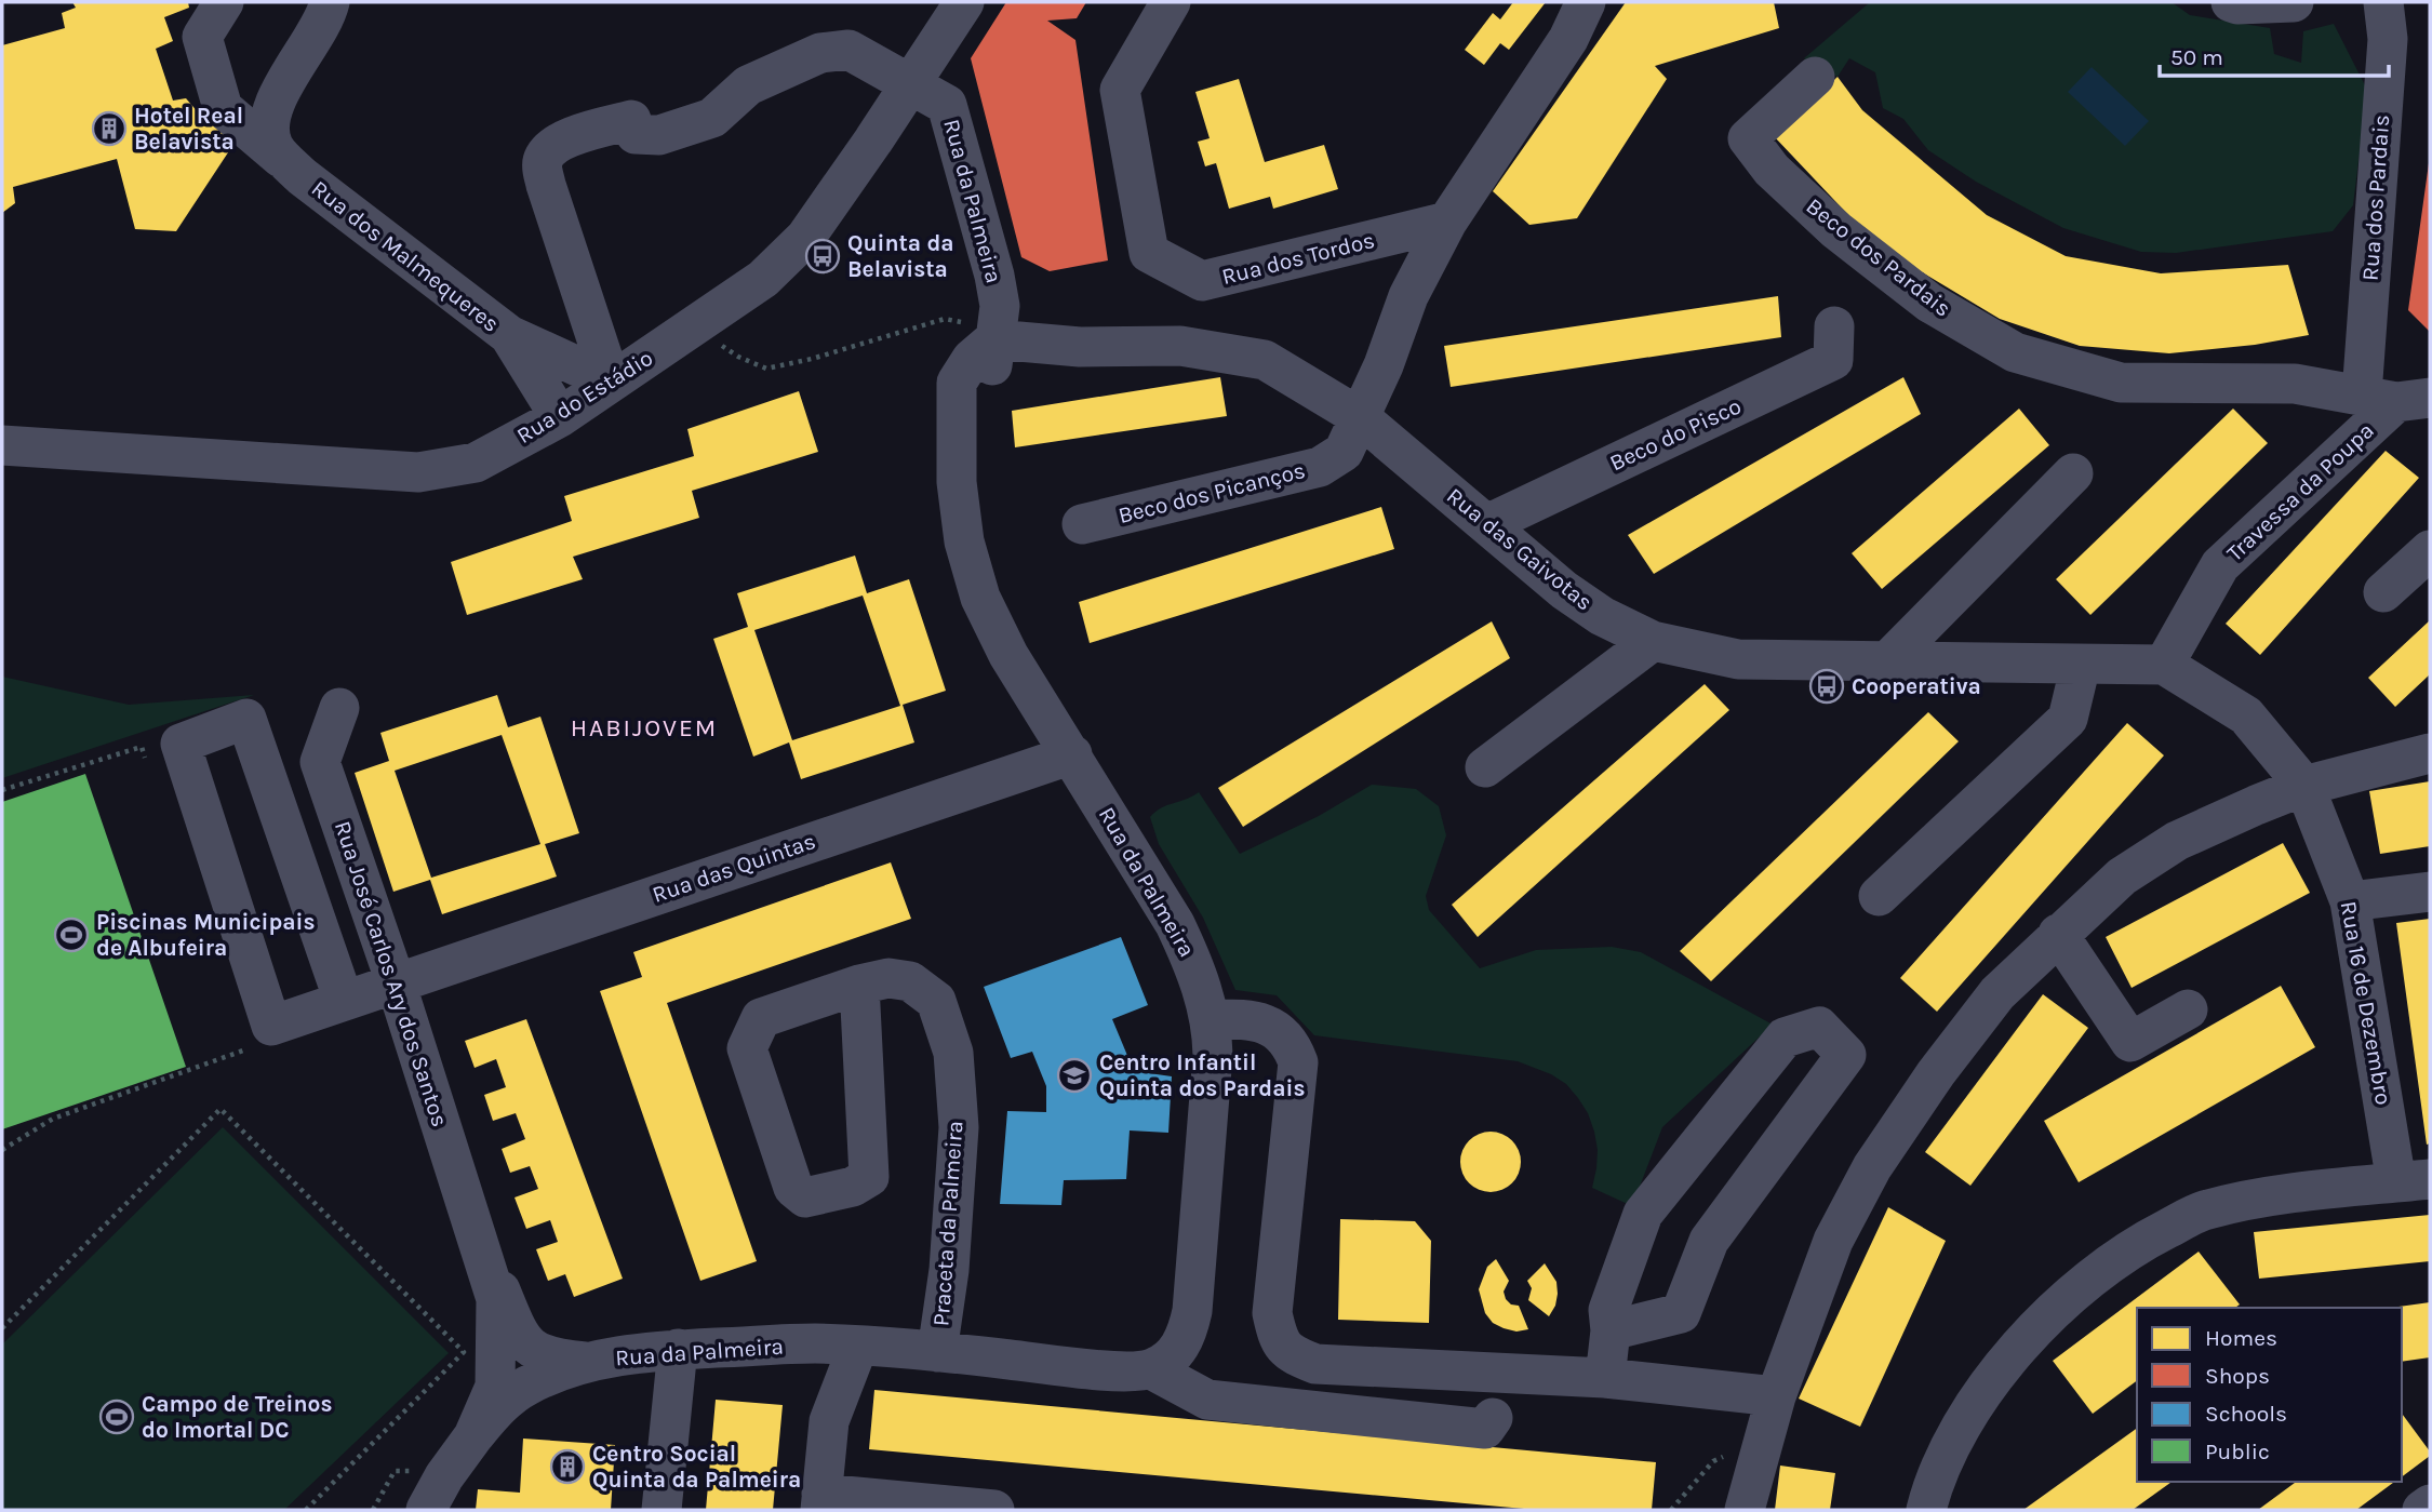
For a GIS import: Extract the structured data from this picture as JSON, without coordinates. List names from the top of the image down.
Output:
{
  "streets": {
    "street": [
      "Rua dos Pardais",
      "Rua da Palmeira",
      "Rua dos Malmequeres",
      "Beco dos Pardais",
      "Rua dos Tordos",
      "Rua do Estádio",
      "Beco do Pisco",
      "Travessa da Poupa",
      "Beco dos Picanços",
      "Rua das Gaivotas",
      "Rua das Quintas",
      "Rua José Carlos Ary dos Santos",
      "Rua 16 de Dezembro",
      "Praceta da Palmeira"
    ]
  },
  "crossings": [
    ["Rua dos Pardais", "Beco dos Pardais"],
    ["Rua dos Pardais", "Travessa da Poupa"],
    ["Rua da Palmeira", "Rua do Estádio"],
    ["Rua da Palmeira", "Rua das Gaivotas"],
    ["Rua da Palmeira", "Rua das Quintas"],
    ["Rua da Palmeira", "Rua José Carlos Ary dos Santos"],
    ["Rua da Palmeira", "Praceta da Palmeira"],
    ["Beco dos Pardais", "Travessa da Poupa"],
    ["Beco do Pisco", "Rua das Gaivotas"],
    ["Travessa da Poupa", "Rua das Gaivotas"],
    ["Beco dos Picanços", "Rua das Gaivotas"],
    ["Rua das Quintas", "Rua José Carlos Ary dos Santos"]
  ],
  "districts": ["HABIJOVEM"],
  "places": {
    "building": ["Hotel Real Belavista", "Centro Social Quinta da Palmeira"],
    "bus stop": ["Quinta da Belavista", "Cooperativa"],
    "sports": ["Piscinas Municipais de Albufeira", "Campo de Treinos do Imortal DC"],
    "school or university": ["Centro Infantil Quinta dos Pardais"]
  },
  "legend": [
    "Homes",
    "Shops",
    "Schools",
    "Public"
  ],
  "scale_bar": "50 m"
}
